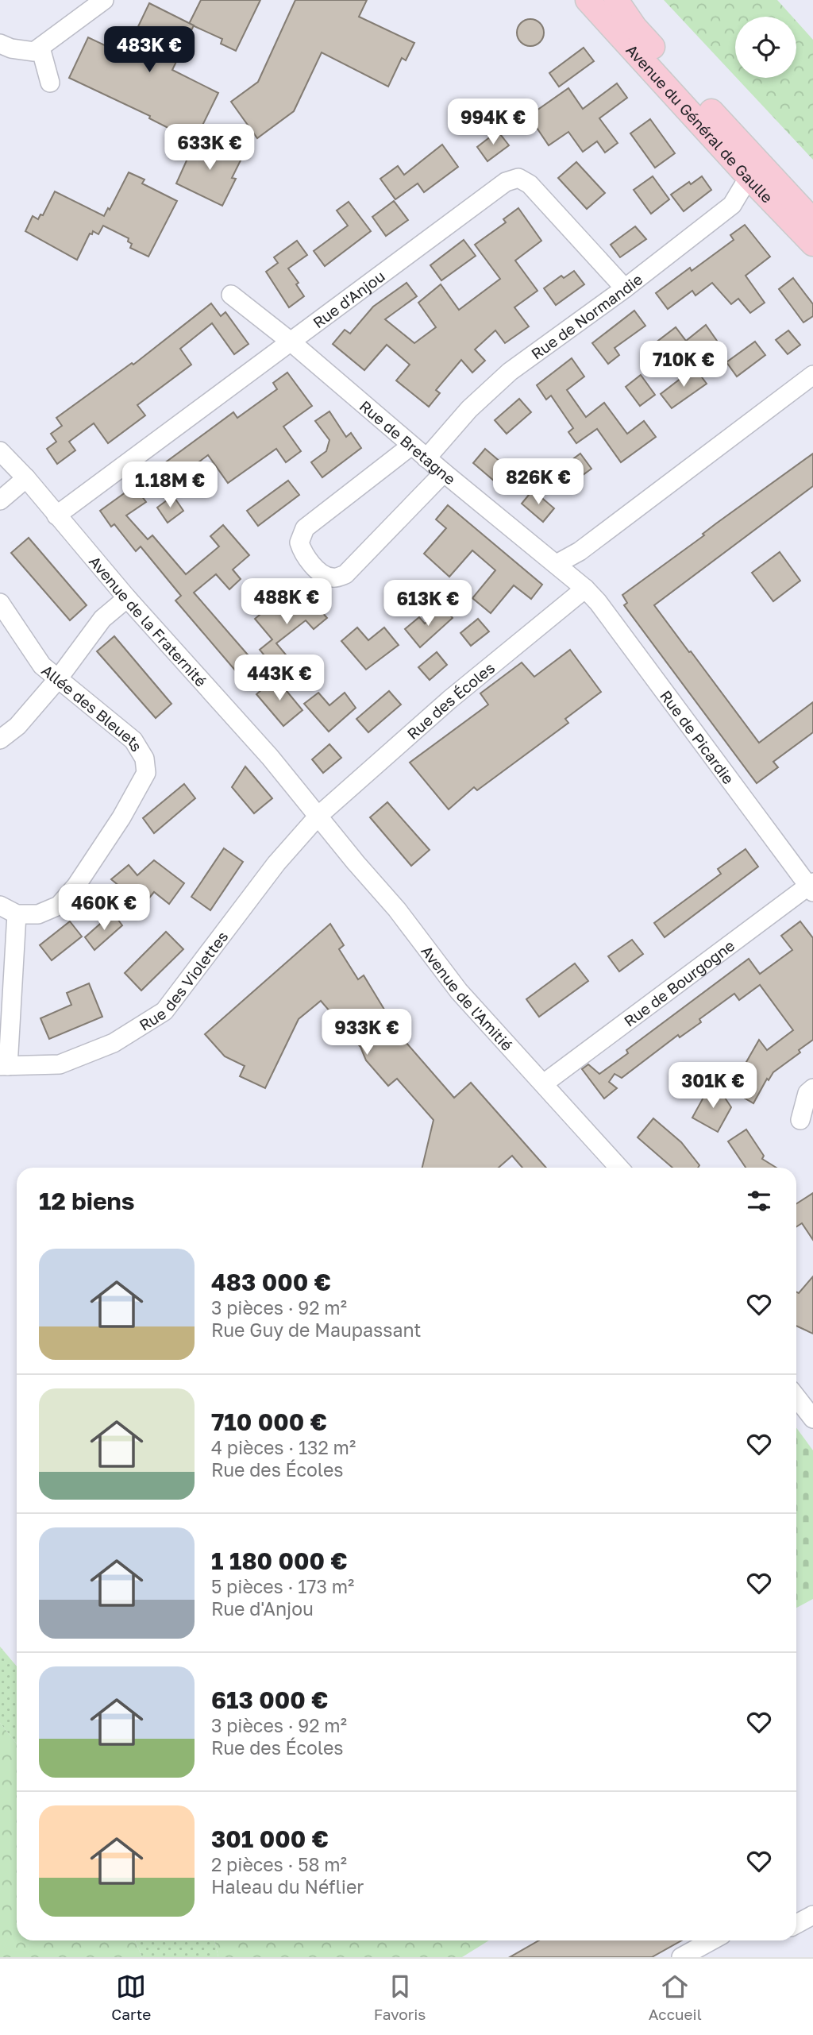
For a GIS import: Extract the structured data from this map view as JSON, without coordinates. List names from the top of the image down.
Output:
{
  "streets": {
    "main road": ["Avenue du Général de Gaulle"],
    "street": [
      "Rue d'Anjou",
      "Rue de Normandie",
      "Rue de Bretagne",
      "Avenue de la Fraternité",
      "Rue des Écoles",
      "Allée des Bleuets",
      "Rue de Picardie",
      "Rue des Violettes",
      "Rue de Bourgogne",
      "Avenue de l'Amitié"
    ]
  },
  "crossings": [
    ["Avenue du Général de Gaulle", "Rue de Normandie"],
    ["Rue d'Anjou", "Rue de Normandie"],
    ["Rue d'Anjou", "Rue de Bretagne"],
    ["Rue d'Anjou", "Avenue de la Fraternité"],
    ["Rue de Normandie", "Rue de Bretagne"],
    ["Rue de Bretagne", "Rue des Écoles"],
    ["Rue de Bretagne", "Rue de Picardie"],
    ["Avenue de la Fraternité", "Rue des Écoles"],
    ["Avenue de la Fraternité", "Rue des Violettes"],
    ["Avenue de la Fraternité", "Avenue de l'Amitié"],
    ["Rue des Écoles", "Rue de Picardie"],
    ["Rue des Écoles", "Rue des Violettes"],
    ["Rue des Écoles", "Avenue de l'Amitié"],
    ["Rue de Picardie", "Rue de Bourgogne"],
    ["Rue des Violettes", "Avenue de l'Amitié"],
    ["Rue de Bourgogne", "Avenue de l'Amitié"]
  ],
  "page": {
    "price": [
      "483K €",
      "994K €",
      "633K €",
      "710K €",
      "826K €",
      "1.18M €",
      "488K €",
      "613K €",
      "443K €",
      "460K €",
      "933K €",
      "301K €"
    ],
    "heading": "12 biens",
    "list": [
      {
        "name": "483 000 €",
        "note": "3 pièces · 92 m² · Rue Guy de Maupassant"
      },
      {
        "name": "710 000 €",
        "note": "4 pièces · 132 m² · Rue des Écoles"
      },
      {
        "name": "1 180 000 €",
        "note": "5 pièces · 173 m² · Rue d'Anjou"
      },
      {
        "name": "613 000 €",
        "note": "3 pièces · 92 m² · Rue des Écoles"
      },
      {
        "name": "301 000 €",
        "note": "2 pièces · 58 m² · Haleau du Néflier"
      }
    ],
    "tabs": ["Carte", "Favoris", "Accueil"]
  }
}
